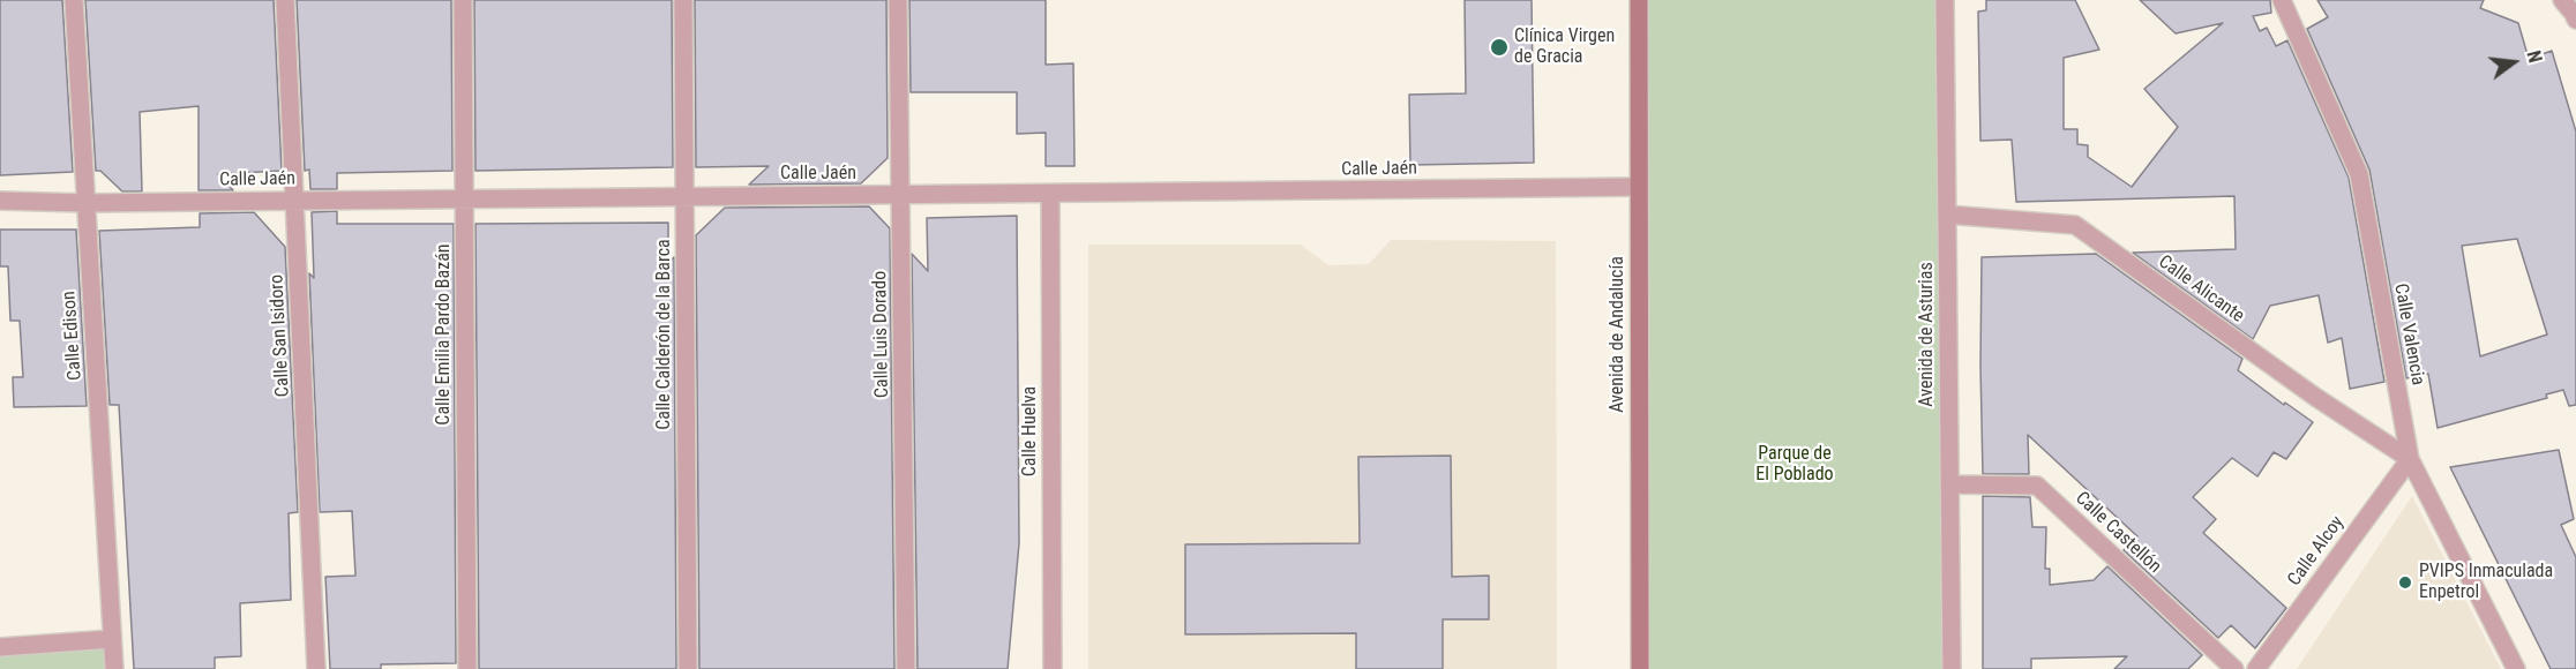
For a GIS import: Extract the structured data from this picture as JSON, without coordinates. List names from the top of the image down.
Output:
{
  "streets": {
    "street": [
      "Calle Jaén",
      "Calle Alicante",
      "Calle Emilia Pardo Bazán",
      "Calle Calderón de la Barca",
      "Calle Luis Dorado",
      "Avenida de Andalucía",
      "Avenida de Asturias",
      "Calle Valencia",
      "Calle Edison",
      "Calle San Isidoro",
      "Calle Huelva",
      "Calle Castellón",
      "Calle Alcoy"
    ]
  },
  "crossings": [
    ["Calle Jaén", "Calle Emilia Pardo Bazán"],
    ["Calle Jaén", "Calle Calderón de la Barca"],
    ["Calle Jaén", "Calle Luis Dorado"],
    ["Calle Jaén", "Avenida de Andalucía"],
    ["Calle Jaén", "Calle Edison"],
    ["Calle Jaén", "Calle San Isidoro"],
    ["Calle Jaén", "Calle Huelva"],
    ["Calle Alicante", "Avenida de Asturias"],
    ["Calle Alicante", "Calle Valencia"],
    ["Calle Alicante", "Calle Alcoy"],
    ["Avenida de Asturias", "Calle Castellón"],
    ["Calle Valencia", "Calle Alcoy"]
  ],
  "parks": ["Parque de El Poblado"],
  "places": ["Clínica Virgen de Gracia", "PVIPS Inmaculada Enpetrol"],
  "north": "right"
}
